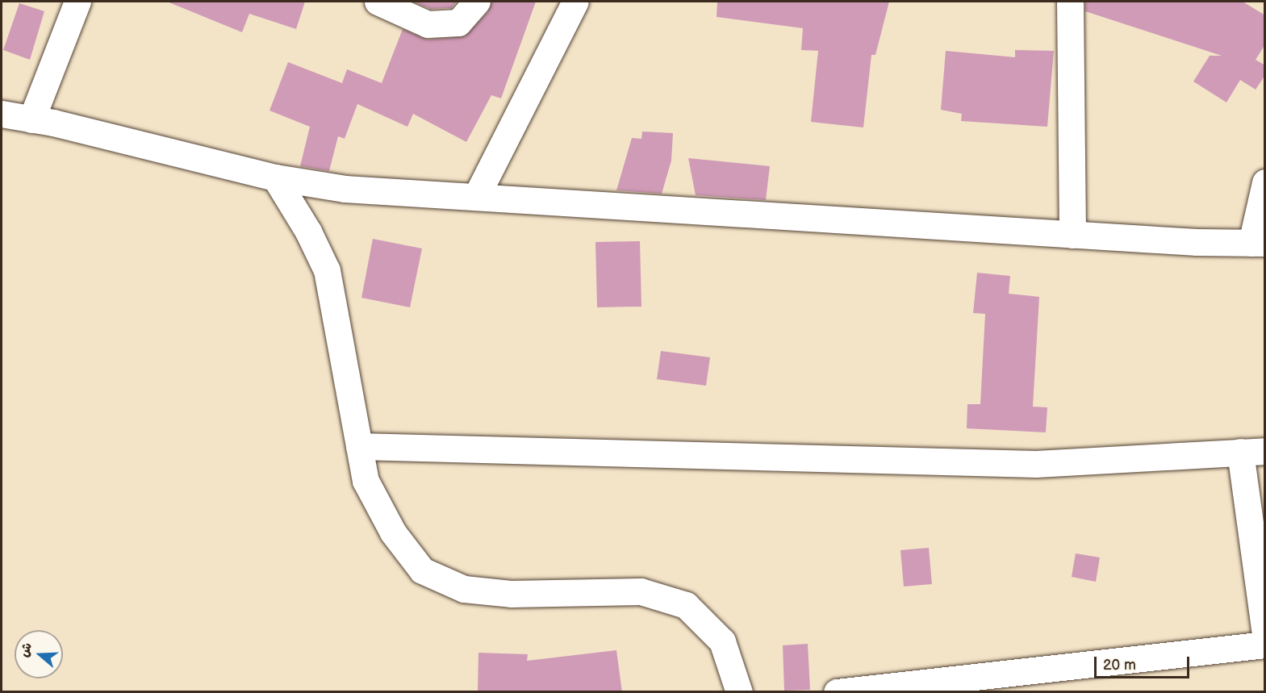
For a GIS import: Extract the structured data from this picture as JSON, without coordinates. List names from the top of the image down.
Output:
{
  "scale_bar": "20 m",
  "north": "left"
}
